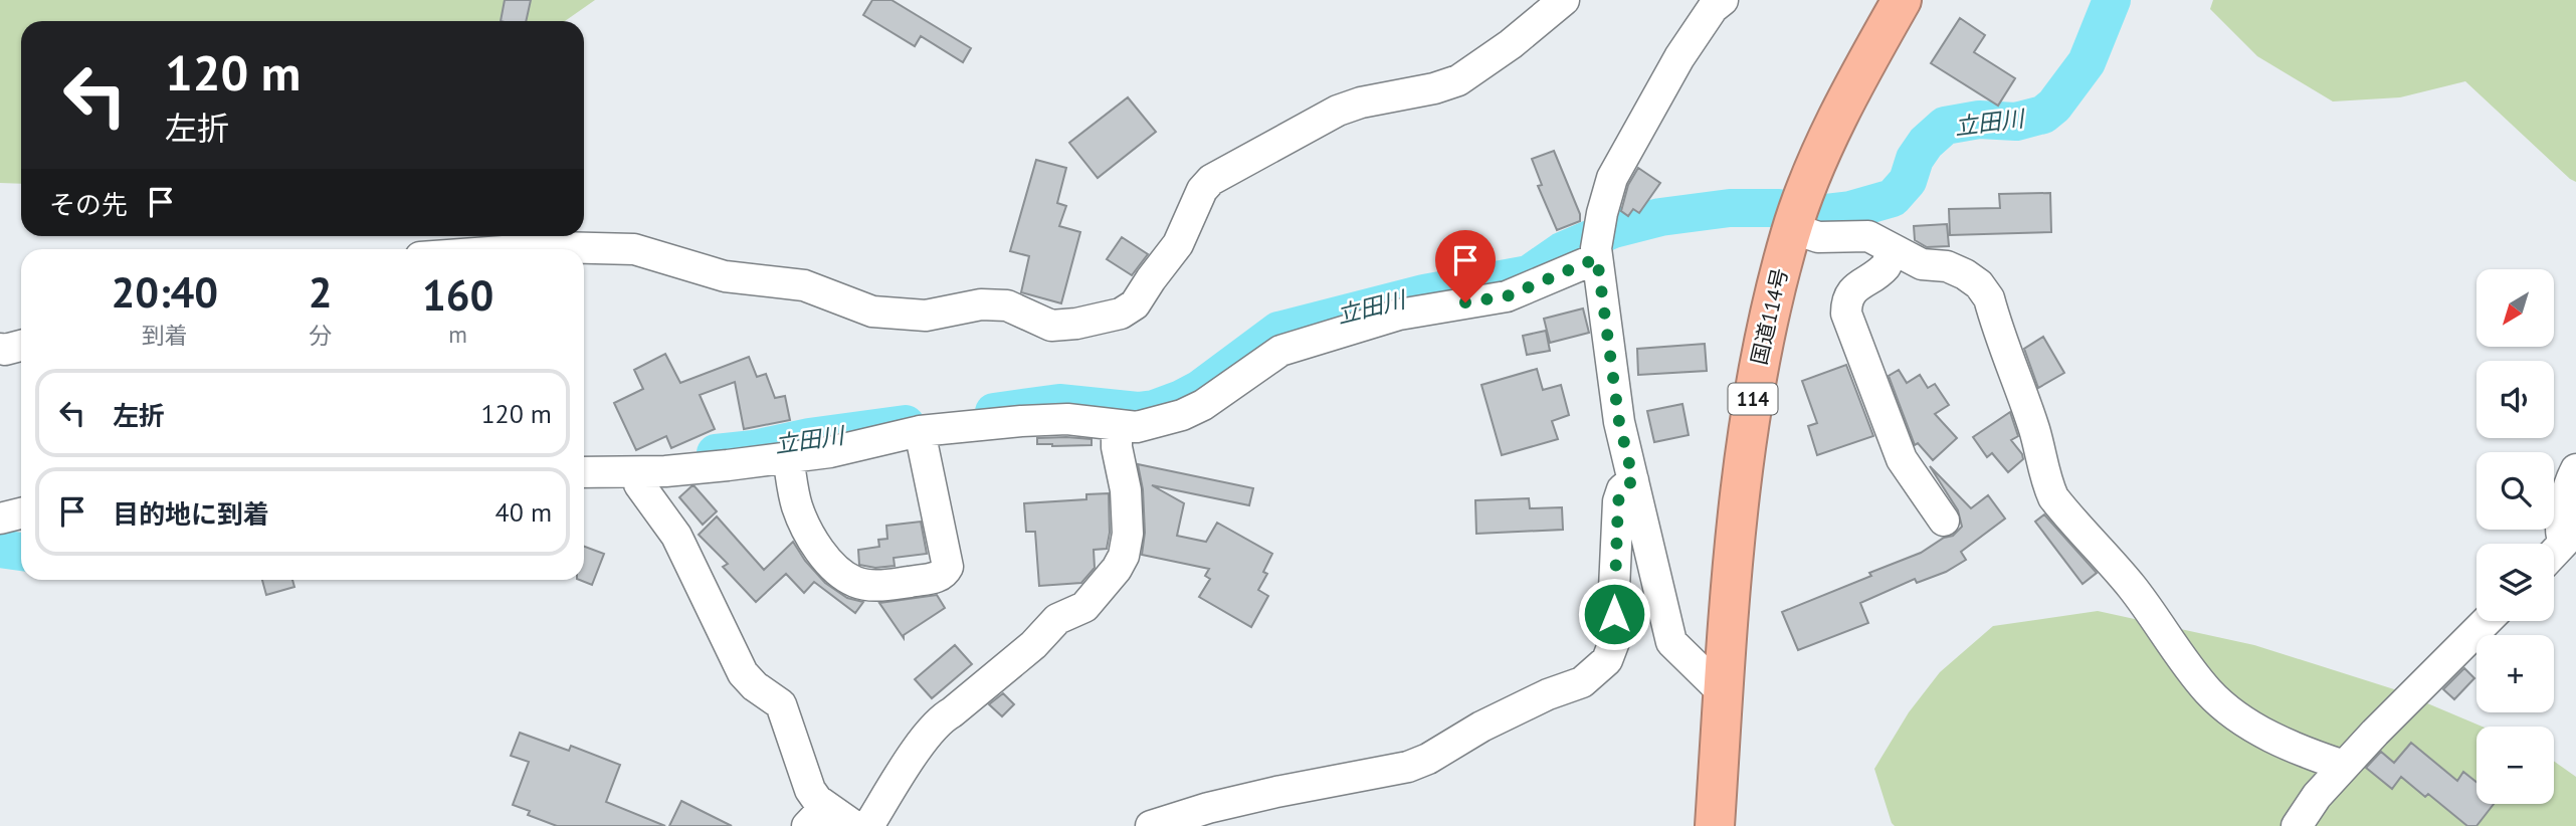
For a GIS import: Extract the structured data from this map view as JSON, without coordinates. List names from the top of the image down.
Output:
{
  "streets": {
    "highway": ["国道114号", "114"]
  },
  "water": ["立田川"],
  "north": "bottom left",
  "page": {
    "turn": ["120 m", "左折"],
    "then": "その先",
    "eta": [
      "20:40",
      "到着",
      "2",
      "分",
      "160",
      "m"
    ],
    "map_buttons": ["+", "−"],
    "list": [
      {
        "name": "左折",
        "value": "120 m"
      },
      {
        "name": "目的地に到着",
        "value": "40 m"
      }
    ]
  }
}
